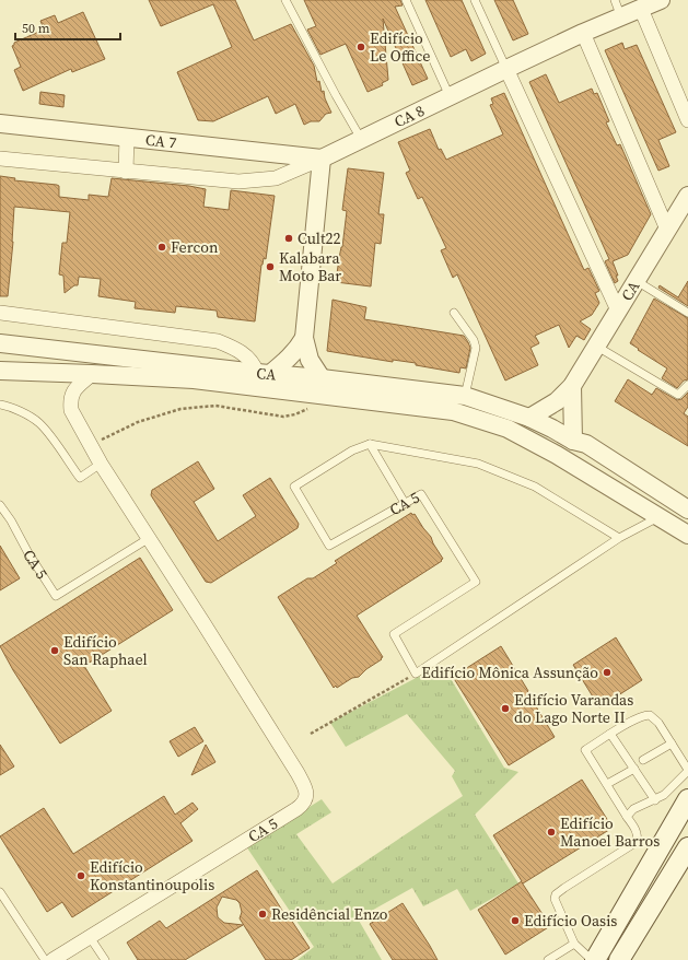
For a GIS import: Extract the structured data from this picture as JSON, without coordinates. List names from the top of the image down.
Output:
{
  "streets": {
    "street": [
      "CA 8",
      "CA 7",
      "CA",
      "CA 5"
    ]
  },
  "crossings": [
    ["CA 8", "CA 7"]
  ],
  "places": [
    "Edifício Le Office",
    "Cult22",
    "Fercon",
    "Kalabara Moto Bar",
    "Edifício San Raphael",
    "Edifício Mônica Assunção",
    "Edifício Varandas do Lago Norte II",
    "Edifício Manoel Barros",
    "Edifício Konstantinoupolis",
    "Residêncial Enzo",
    "Edifício Oasis"
  ],
  "scale_bar": "50 m"
}
